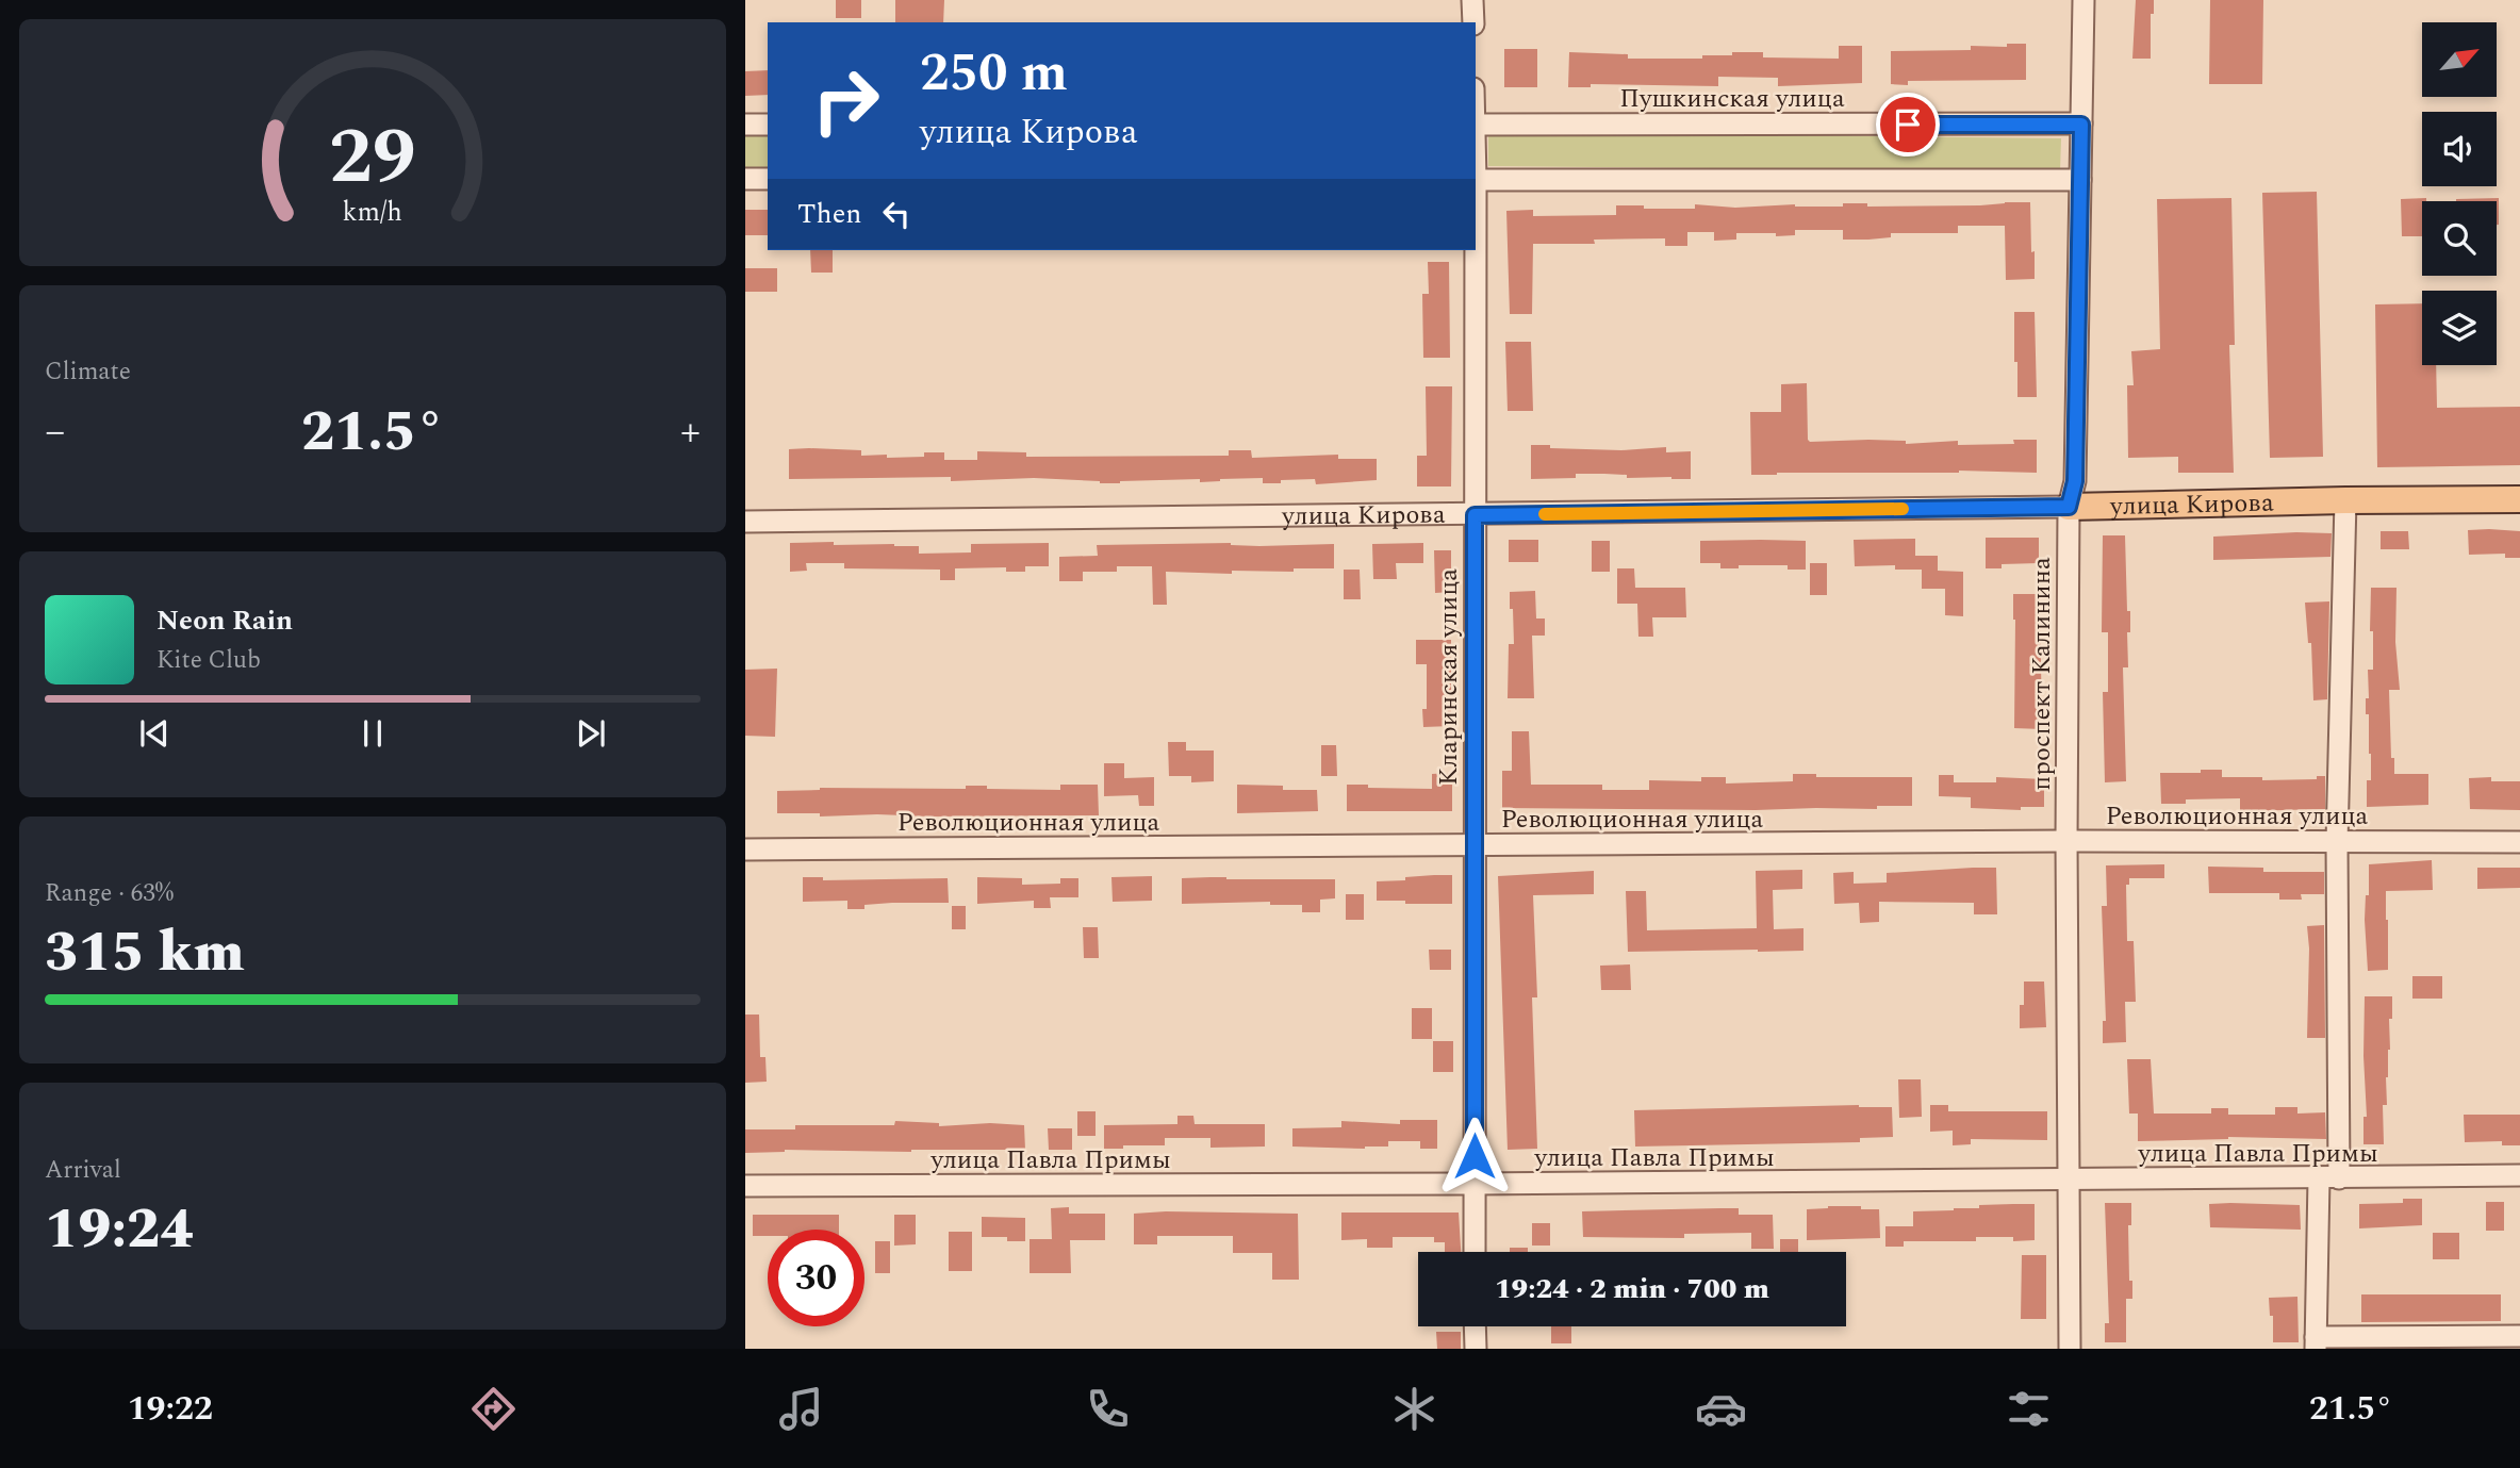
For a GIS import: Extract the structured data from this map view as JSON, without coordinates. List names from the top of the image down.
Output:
{
  "streets": {
    "main road": ["улица Кирова"],
    "street": [
      "Пушкинская улица",
      "проспект Калинина",
      "Кларинская улица",
      "Революционная улица",
      "улица Павла Примы"
    ]
  },
  "crossings": [
    ["Пушкинская улица", "проспект Калинина"],
    ["улица Кирова", "проспект Калинина"],
    ["улица Кирова", "Кларинская улица"],
    ["проспект Калинина", "Революционная улица"],
    ["проспект Калинина", "улица Павла Примы"],
    ["Кларинская улица", "Революционная улица"],
    ["Кларинская улица", "улица Павла Примы"]
  ],
  "north": "top right",
  "page": {
    "turn": ["250 m", "улица Кирова"],
    "then": "Then",
    "tile": [
      "Climate",
      ["Range · 63%", "315 km"],
      ["Arrival", "19:24"]
    ],
    "heat": ["−", "21.5°", "+"],
    "song": ["Neon Rain", "Kite Club"],
    "limit": "30",
    "trip": "19:24 · 2 min · 700 m",
    "tabs": ["19:22", "21.5°"],
    "gauge": ["29", "km/h"]
  }
}
